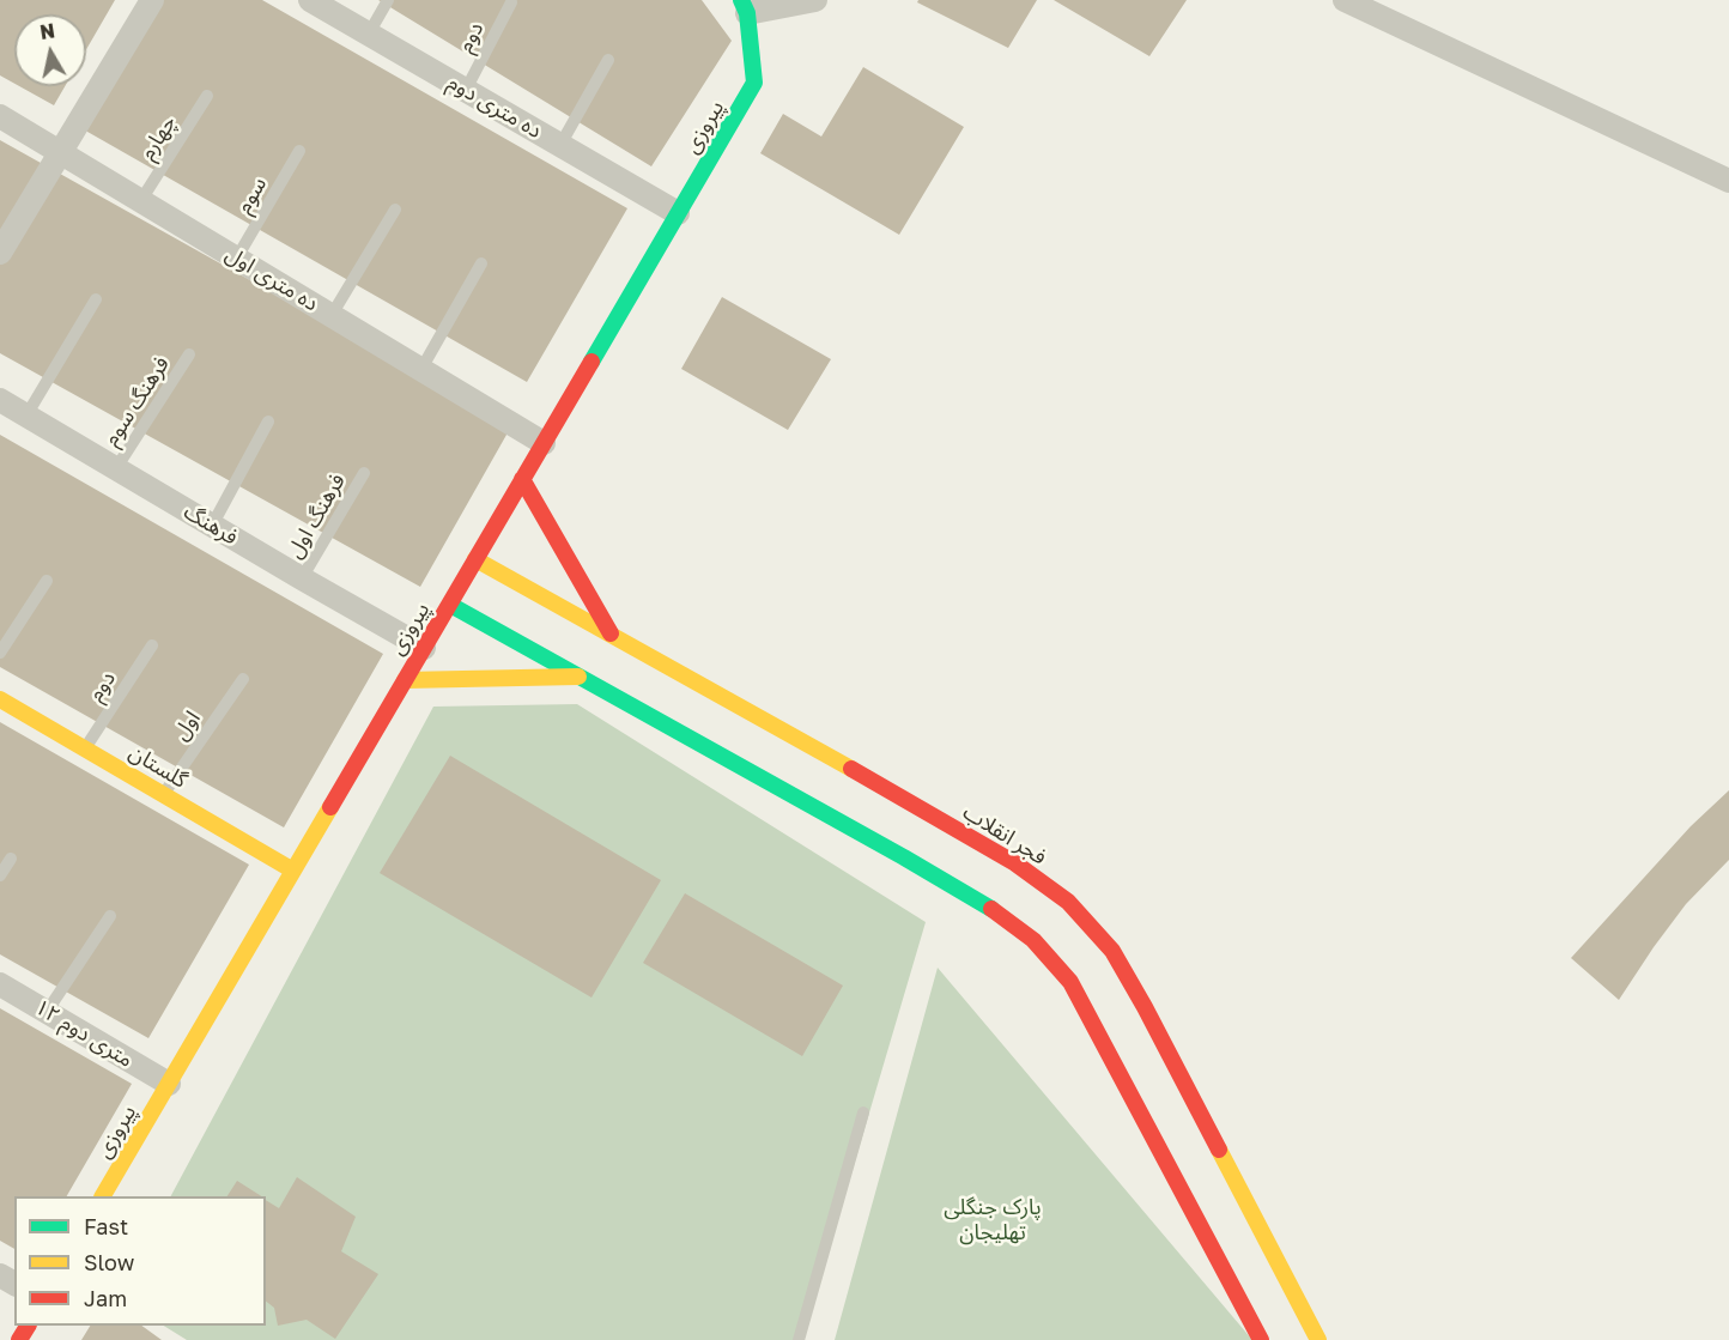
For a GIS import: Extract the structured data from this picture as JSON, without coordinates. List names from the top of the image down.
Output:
{
  "streets": {
    "street": [
      "ده متری دوم",
      "پیروزی",
      "ده متری اول",
      "فرهنگ",
      "گلستان",
      "فجر انقلاب",
      "۱۲ متری دوم"
    ],
    "lane": [
      "دوم",
      "چهارم",
      "سوم",
      "فرهنگ سوم",
      "فرهنگ اول",
      "اول"
    ]
  },
  "crossings": [
    ["دوم", "ده متری دوم"],
    ["دوم", "گلستان"],
    ["ده متری دوم", "پیروزی"],
    ["پیروزی", "ده متری اول"],
    ["پیروزی", "فرهنگ"],
    ["پیروزی", "گلستان"],
    ["پیروزی", "فجر انقلاب"],
    ["پیروزی", "۱۲ متری دوم"],
    ["چهارم", "ده متری اول"],
    ["سوم", "ده متری اول"],
    ["فرهنگ سوم", "فرهنگ"],
    ["فرهنگ اول", "فرهنگ"],
    ["اول", "گلستان"]
  ],
  "parks": ["پارک جنگلی تهلیجان"],
  "legend": ["Fast", "Slow", "Jam"],
  "north": "top"
}
